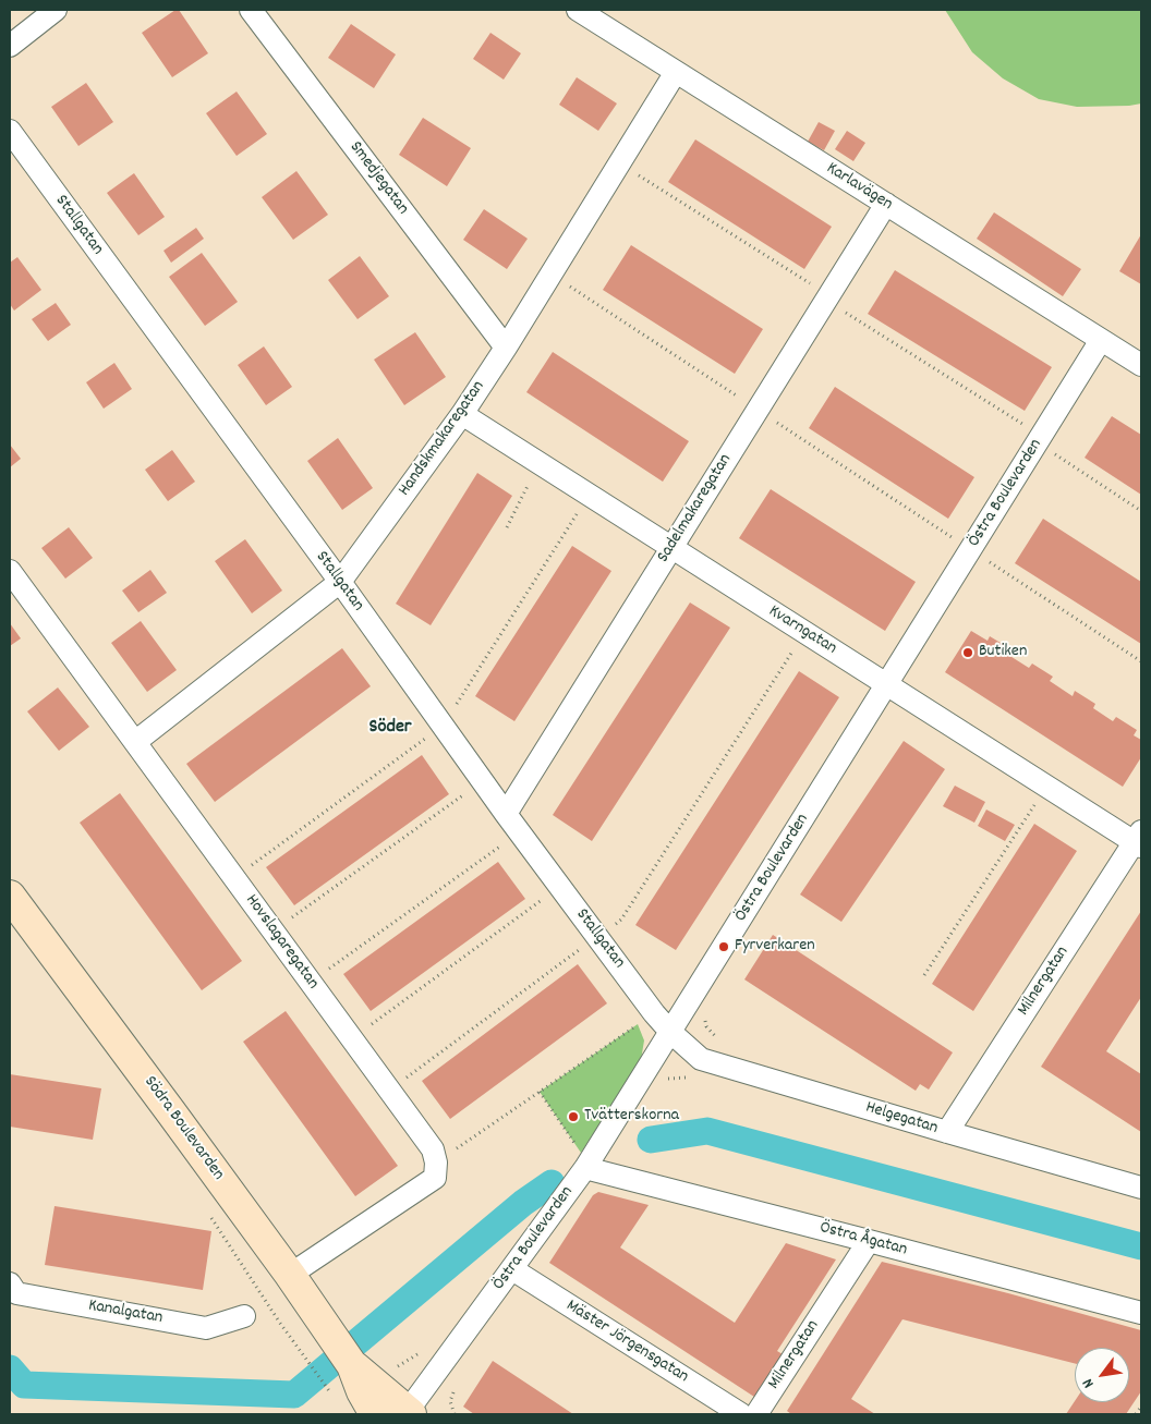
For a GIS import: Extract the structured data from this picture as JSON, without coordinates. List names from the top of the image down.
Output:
{
  "streets": {
    "main road": ["Södra Boulevarden"],
    "street": [
      "Smedjegatan",
      "Karlavägen",
      "Stallgatan",
      "Handskmakaregatan",
      "Östra Boulevarden",
      "Sadelmakaregatan",
      "Kvarngatan",
      "Hovslagaregatan",
      "Milnergatan",
      "Helgegatan",
      "Östra Ågatan",
      "Kanalgatan",
      "Mäster Jörgensgatan"
    ]
  },
  "crossings": [
    ["Smedjegatan", "Handskmakaregatan"],
    ["Karlavägen", "Handskmakaregatan"],
    ["Karlavägen", "Östra Boulevarden"],
    ["Karlavägen", "Sadelmakaregatan"],
    ["Stallgatan", "Handskmakaregatan"],
    ["Stallgatan", "Östra Boulevarden"],
    ["Stallgatan", "Sadelmakaregatan"],
    ["Stallgatan", "Helgegatan"],
    ["Handskmakaregatan", "Kvarngatan"],
    ["Handskmakaregatan", "Hovslagaregatan"],
    ["Östra Boulevarden", "Kvarngatan"],
    ["Östra Boulevarden", "Helgegatan"],
    ["Östra Boulevarden", "Södra Boulevarden"],
    ["Östra Boulevarden", "Östra Ågatan"],
    ["Östra Boulevarden", "Mäster Jörgensgatan"],
    ["Sadelmakaregatan", "Kvarngatan"],
    ["Kvarngatan", "Milnergatan"],
    ["Milnergatan", "Helgegatan"],
    ["Milnergatan", "Östra Ågatan"]
  ],
  "districts": ["Söder"],
  "places": ["Butiken", "Fyrverkaren", "Tvätterskorna"],
  "north": "bottom left"
}
